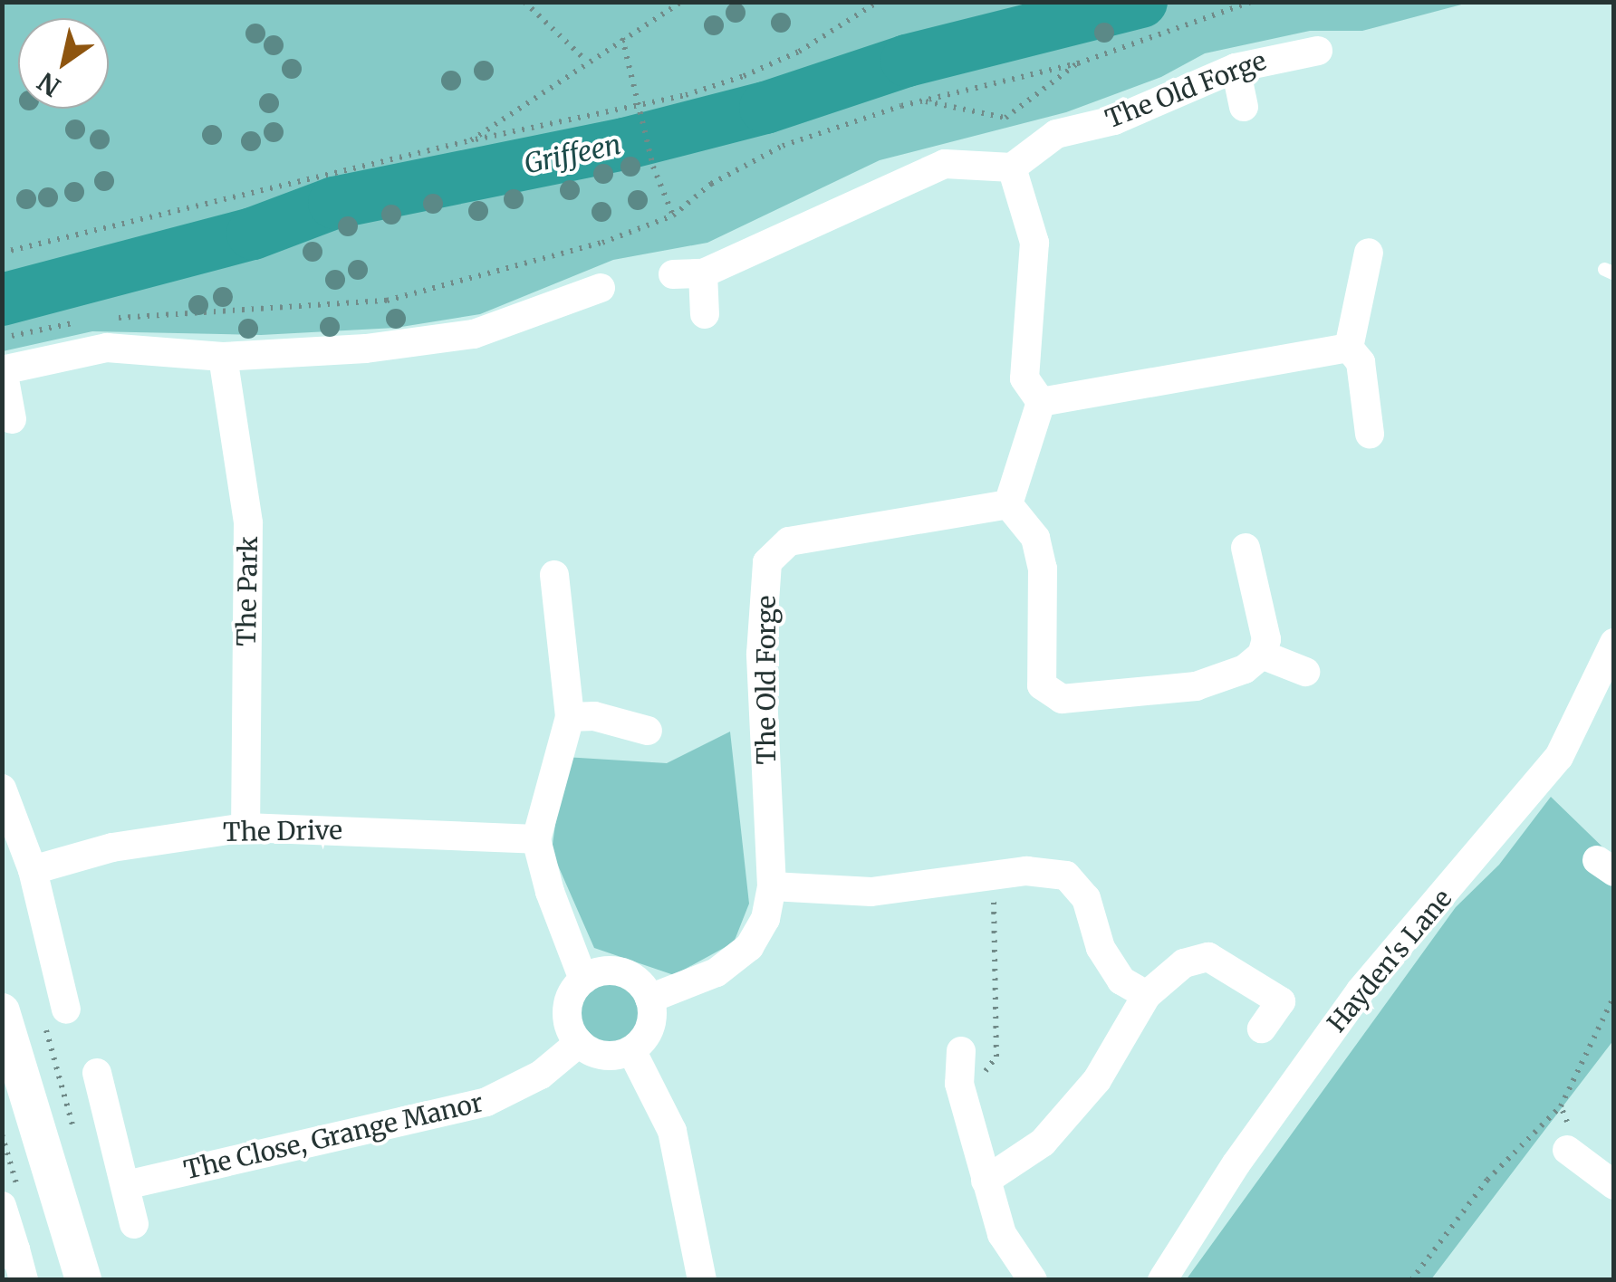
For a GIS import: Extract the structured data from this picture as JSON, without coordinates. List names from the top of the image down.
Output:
{
  "streets": {
    "street": [
      "The Old Forge",
      "The Park",
      "The Drive",
      "Hayden's Lane",
      "The Close, Grange Manor"
    ]
  },
  "crossings": [
    ["The Old Forge", "The Close, Grange Manor"],
    ["The Park", "The Drive"]
  ],
  "water": ["Griffeen"],
  "north": "bottom left"
}
